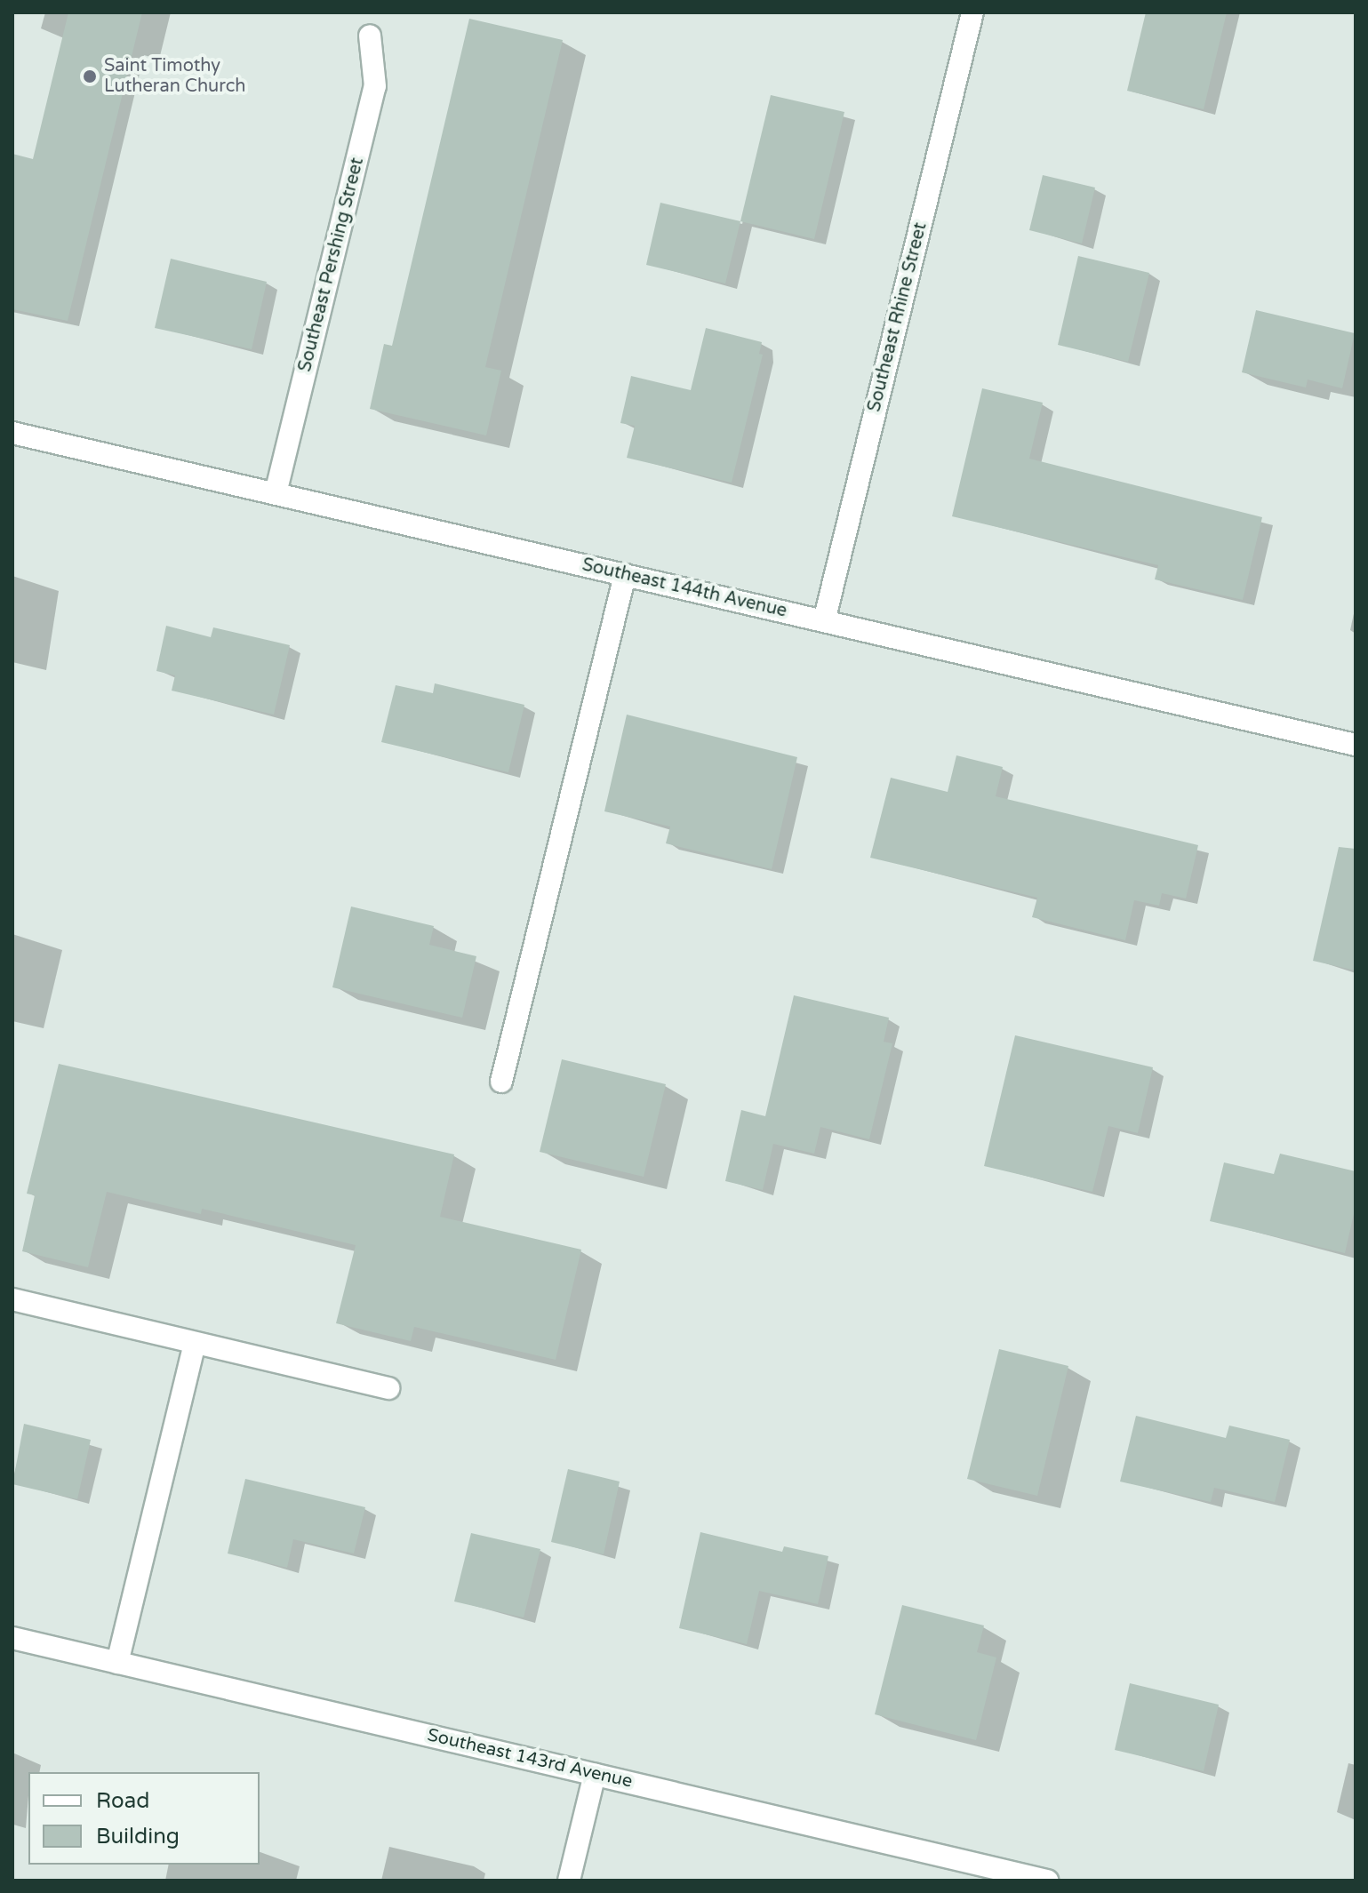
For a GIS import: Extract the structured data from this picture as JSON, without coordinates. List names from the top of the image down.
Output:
{
  "streets": {
    "street": [
      "Southeast Pershing Street",
      "Southeast Rhine Street",
      "Southeast 144th Avenue",
      "Southeast 143rd Avenue"
    ]
  },
  "crossings": [
    ["Southeast Pershing Street", "Southeast 144th Avenue"],
    ["Southeast Rhine Street", "Southeast 144th Avenue"]
  ],
  "places": ["Saint Timothy Lutheran Church"],
  "legend": ["Road", "Building"]
}
